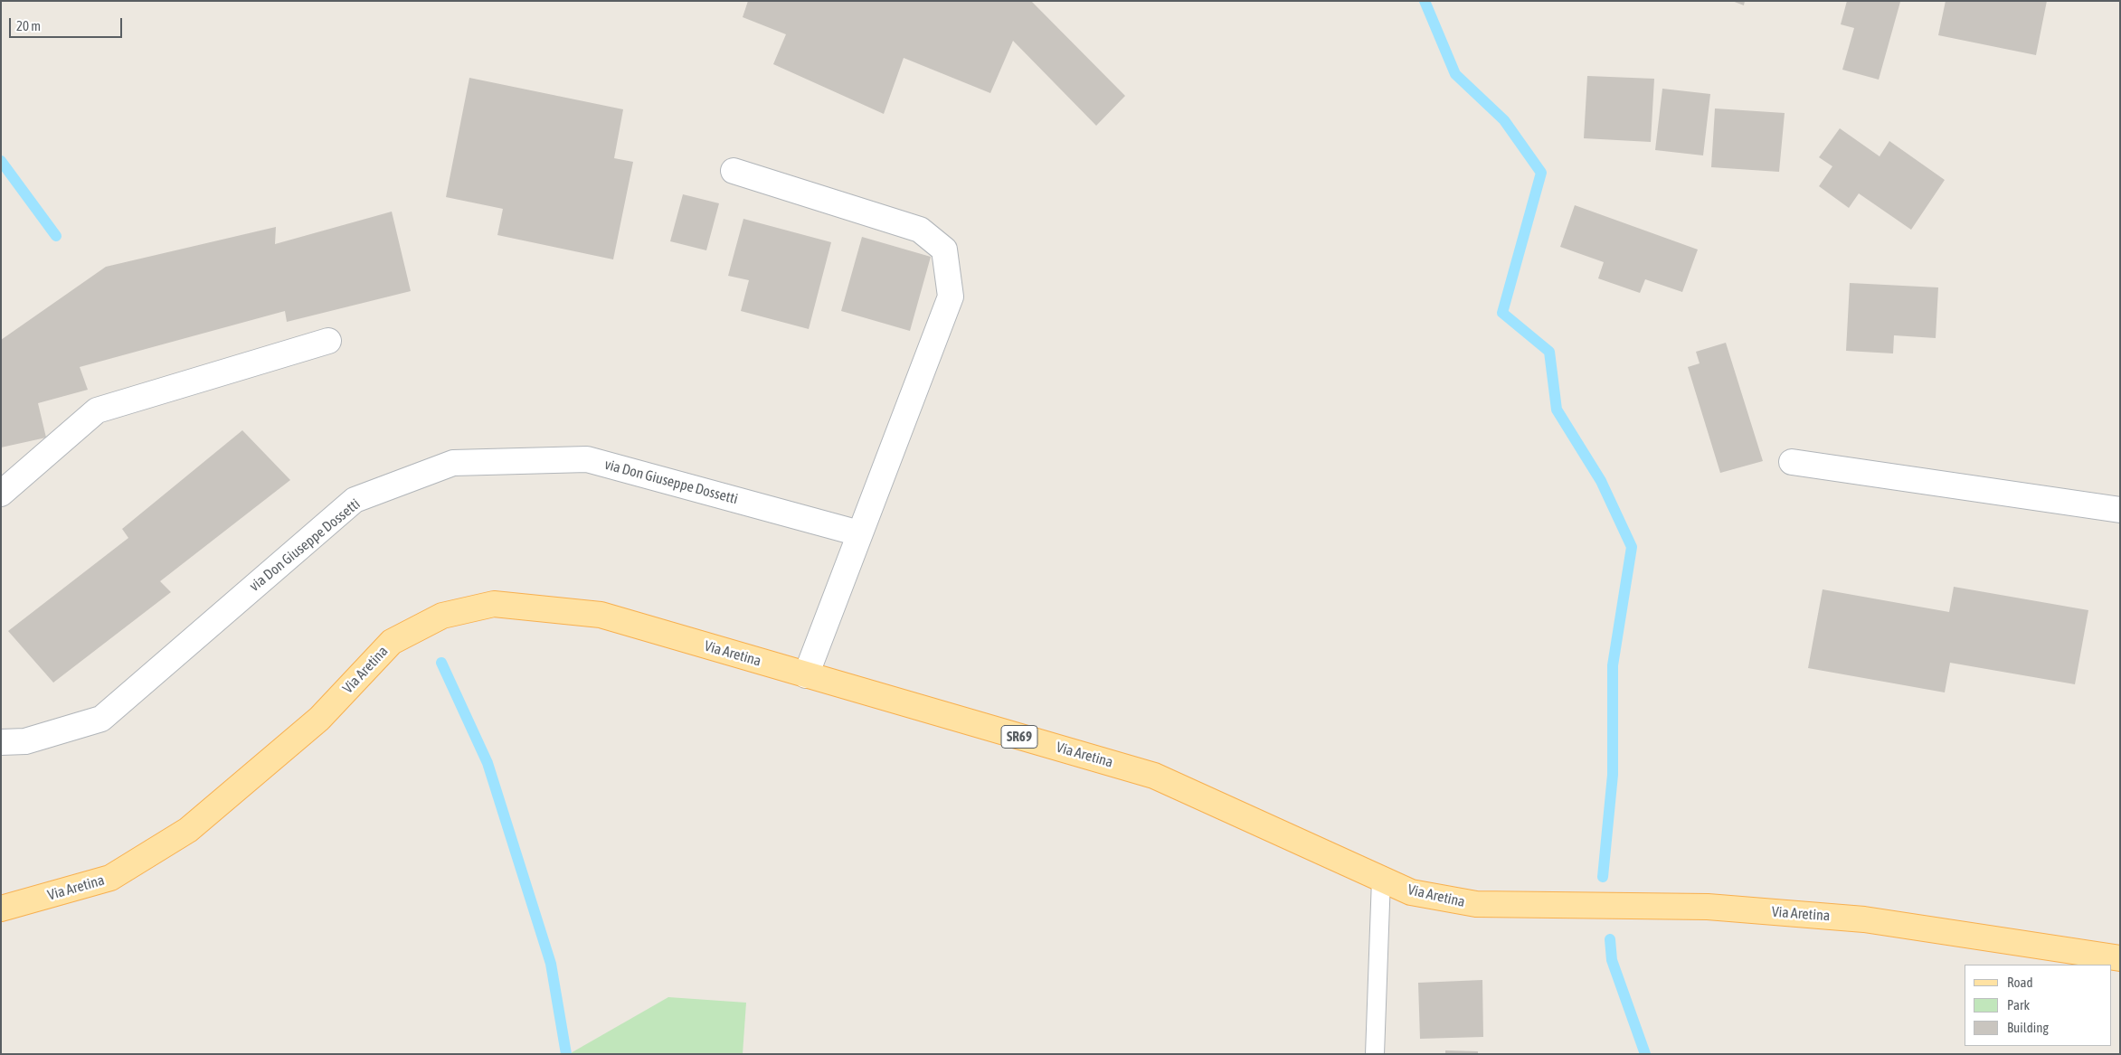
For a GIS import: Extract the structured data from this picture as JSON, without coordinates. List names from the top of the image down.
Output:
{
  "streets": {
    "main road": ["Via Aretina", "SR69"],
    "street": ["via Don Giuseppe Dossetti"]
  },
  "legend": ["Road", "Park", "Building"],
  "scale_bar": "20 m"
}
